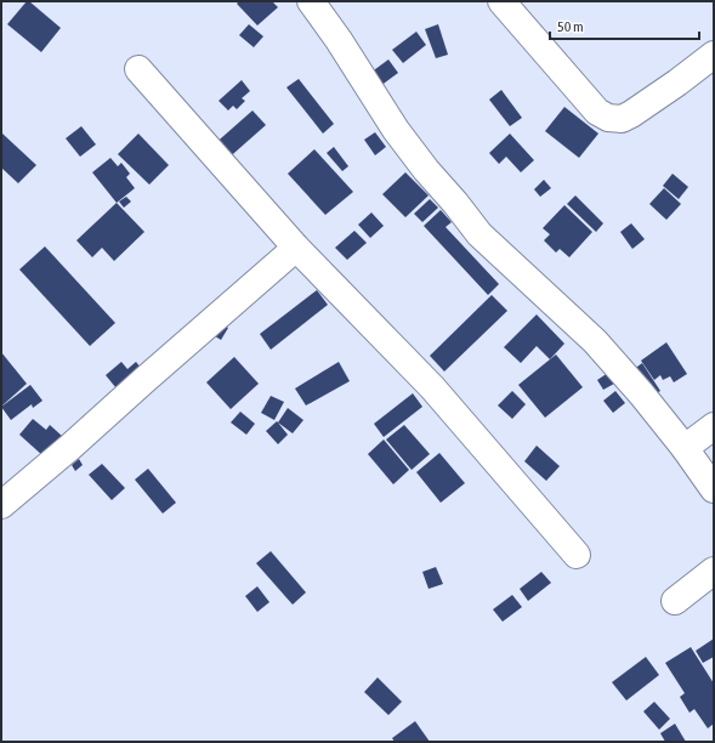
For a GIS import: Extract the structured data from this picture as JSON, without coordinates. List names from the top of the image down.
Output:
{
  "scale_bar": "50 m"
}
